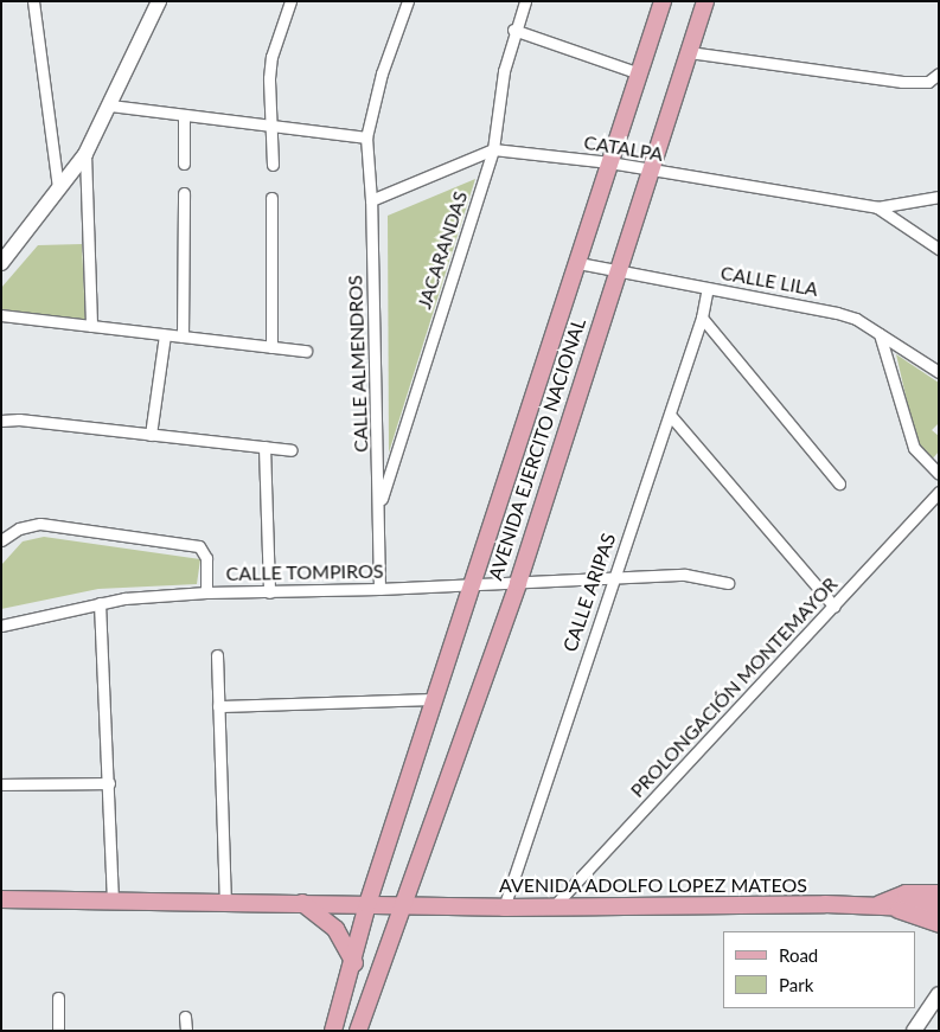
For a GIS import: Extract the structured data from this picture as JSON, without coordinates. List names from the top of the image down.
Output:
{
  "streets": {
    "main road": ["AVENIDA EJERCITO NACIONAL", "AVENIDA ADOLFO LOPEZ MATEOS"],
    "street": [
      "CATALPA",
      "JACARANDAS",
      "CALLE LILA",
      "CALLE ALMENDROS",
      "CALLE TOMPIROS",
      "CALLE ARIPAS",
      "PROLONGACIÓN MONTEMAYOR"
    ]
  },
  "crossings": [
    ["CATALPA", "JACARANDAS"],
    ["CATALPA", "CALLE ALMENDROS"],
    ["CATALPA", "AVENIDA EJERCITO NACIONAL"],
    ["JACARANDAS", "CALLE ALMENDROS"],
    ["CALLE LILA", "AVENIDA EJERCITO NACIONAL"],
    ["CALLE LILA", "CALLE ARIPAS"],
    ["CALLE ALMENDROS", "CALLE TOMPIROS"],
    ["AVENIDA EJERCITO NACIONAL", "CALLE TOMPIROS"],
    ["AVENIDA EJERCITO NACIONAL", "AVENIDA ADOLFO LOPEZ MATEOS"],
    ["CALLE TOMPIROS", "CALLE ARIPAS"],
    ["CALLE ARIPAS", "AVENIDA ADOLFO LOPEZ MATEOS"],
    ["PROLONGACIÓN MONTEMAYOR", "AVENIDA ADOLFO LOPEZ MATEOS"]
  ],
  "legend": ["Road", "Park"]
}
